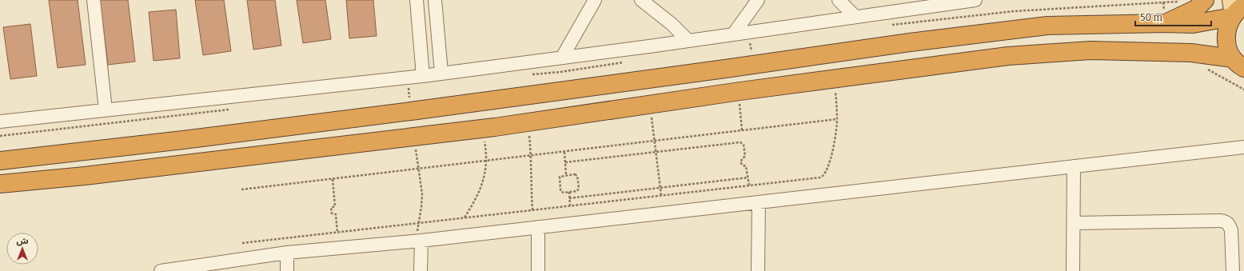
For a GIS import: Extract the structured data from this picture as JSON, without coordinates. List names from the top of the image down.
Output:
{
  "scale_bar": "50 m",
  "north": "top"
}
